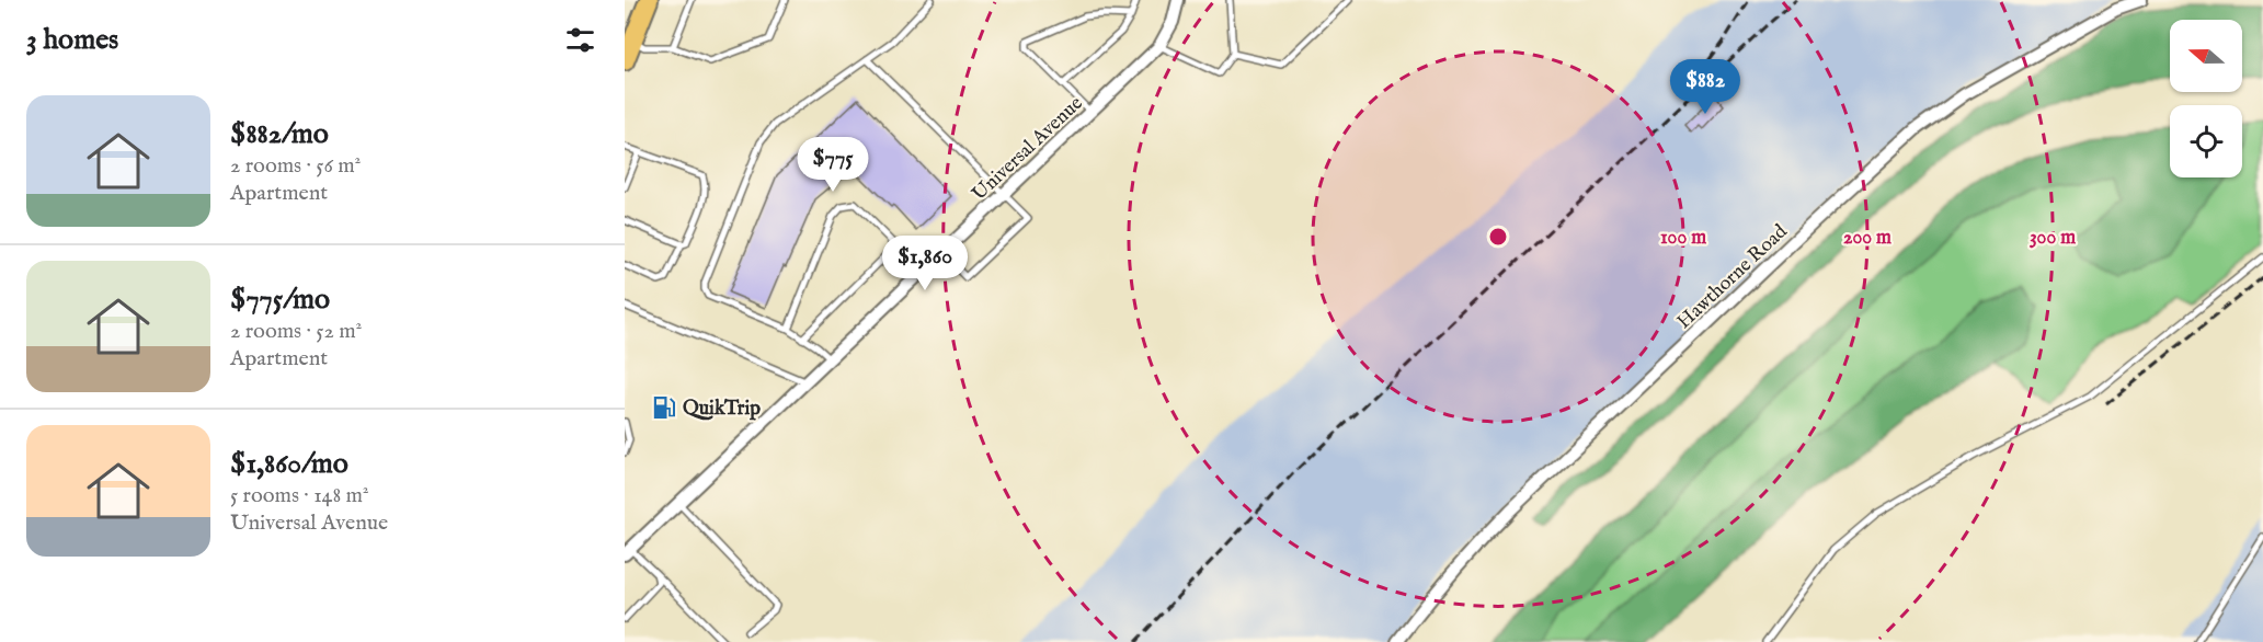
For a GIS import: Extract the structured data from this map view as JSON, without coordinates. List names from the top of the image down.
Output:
{
  "streets": {
    "street": ["Universal Avenue", "Hawthorne Road"]
  },
  "places": {
    "fuel station": ["QuikTrip"]
  },
  "north": "left",
  "page": {
    "heading": "3 homes",
    "price": ["$882", "$775", "$1,860"],
    "list": [
      {
        "name": "$882/mo",
        "note": "2 rooms · 56 m² · Apartment"
      },
      {
        "name": "$775/mo",
        "note": "2 rooms · 52 m² · Apartment"
      },
      {
        "name": "$1,860/mo",
        "note": "5 rooms · 148 m² · Universal Avenue"
      }
    ]
  },
  "rings": ["100 m", "200 m", "300 m"]
}
